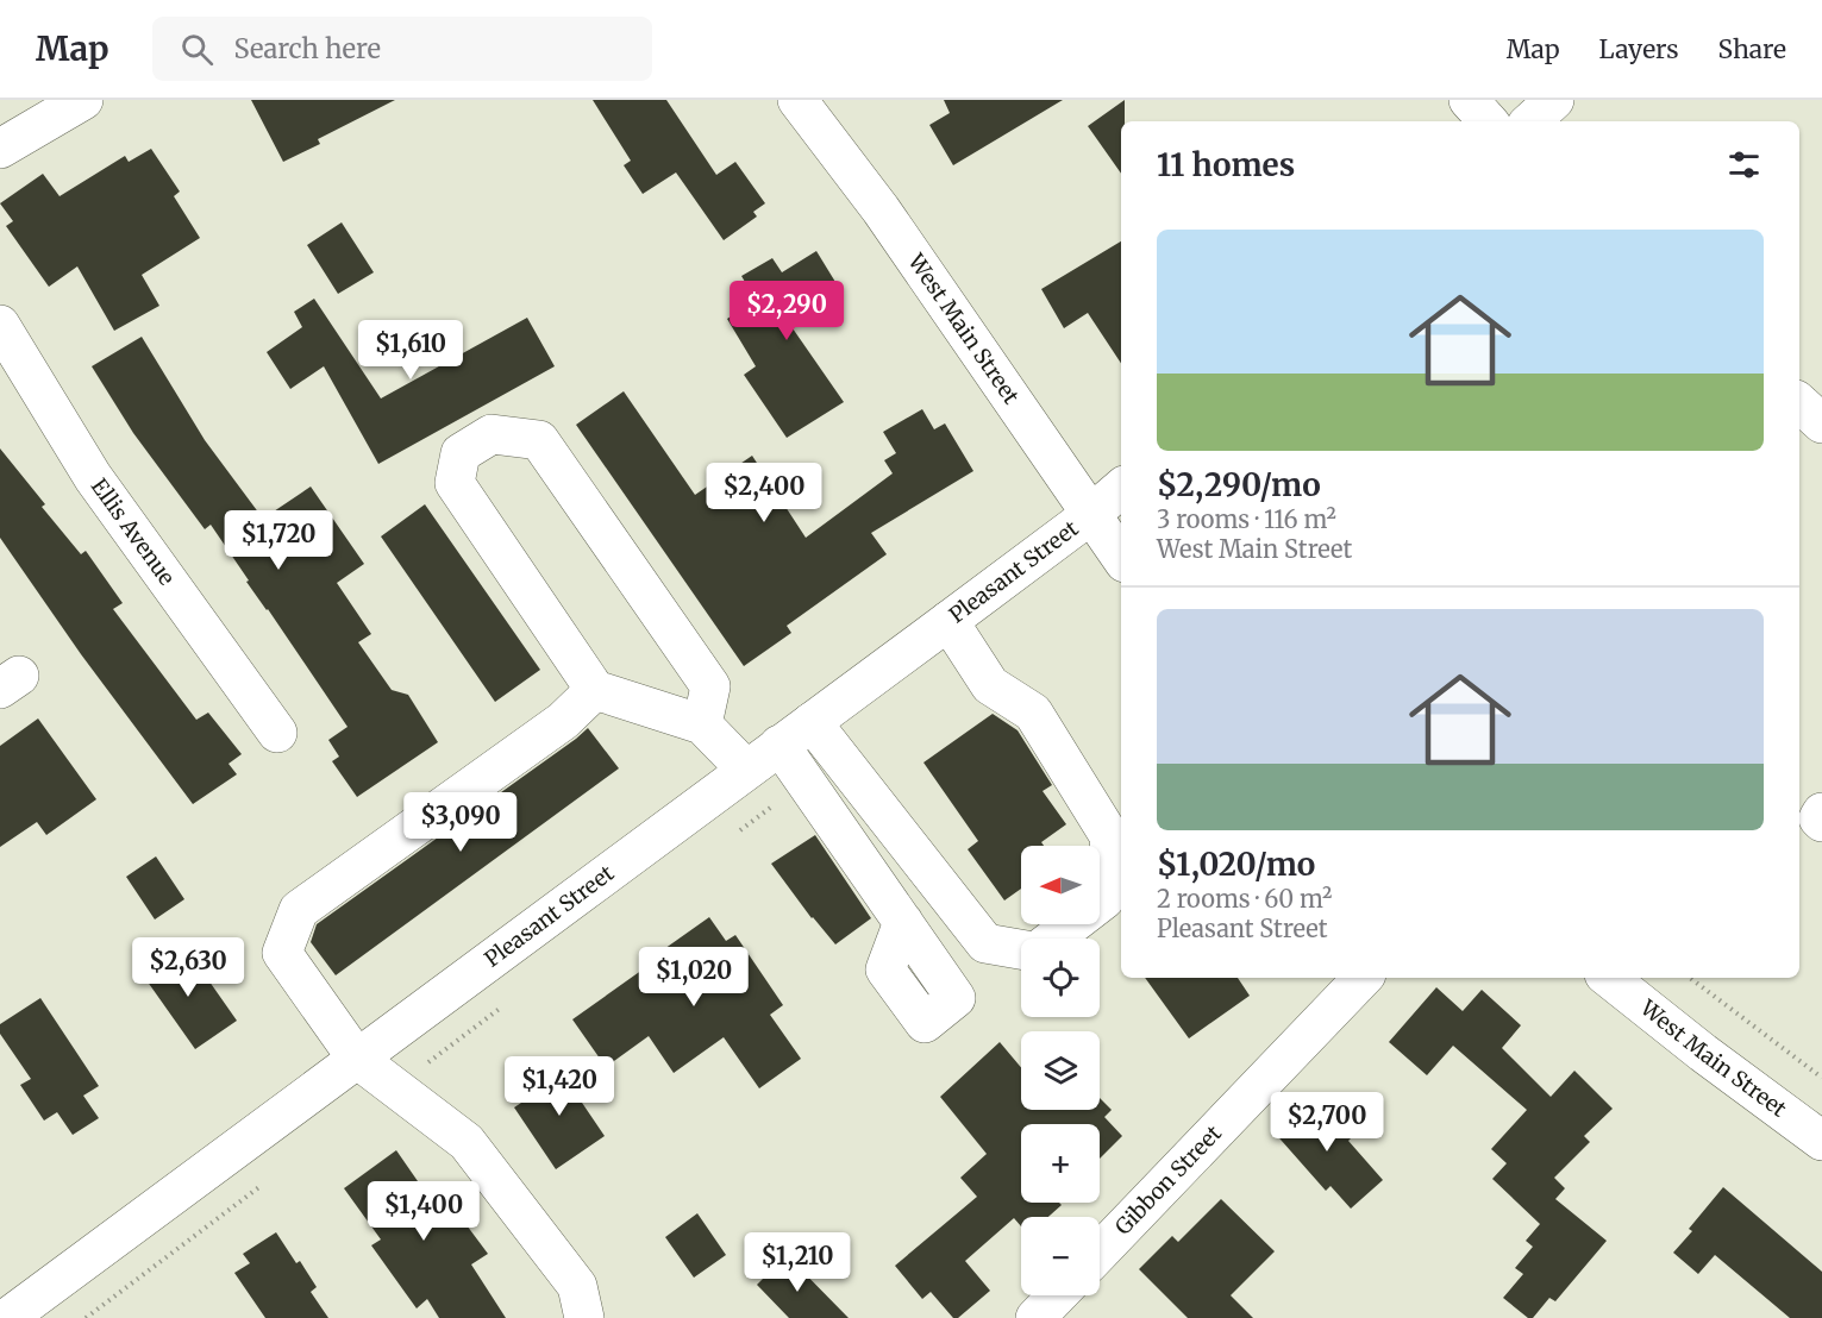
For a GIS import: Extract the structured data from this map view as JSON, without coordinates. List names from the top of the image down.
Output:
{
  "streets": {
    "main road": [
      "West Main Street",
      "Ellis Avenue",
      "Pleasant Street",
      "Gibbon Street"
    ]
  },
  "crossings": [
    ["West Main Street", "Pleasant Street"]
  ],
  "north": "left",
  "page": {
    "header": "Map",
    "search": "Search here",
    "nav": ["Map", "Layers", "Share"],
    "heading": "11 homes",
    "list": [
      {
        "name": "$2,290/mo",
        "note": "3 rooms · 116 m² · West Main Street"
      },
      {
        "name": "$1,020/mo",
        "note": "2 rooms · 60 m² · Pleasant Street"
      }
    ],
    "price": [
      "$2,290",
      "$1,610",
      "$2,400",
      "$1,720",
      "$3,090",
      "$2,630",
      "$1,020",
      "$1,420",
      "$2,700",
      "$1,400",
      "$1,210"
    ],
    "map_buttons": ["+", "−"]
  }
}
